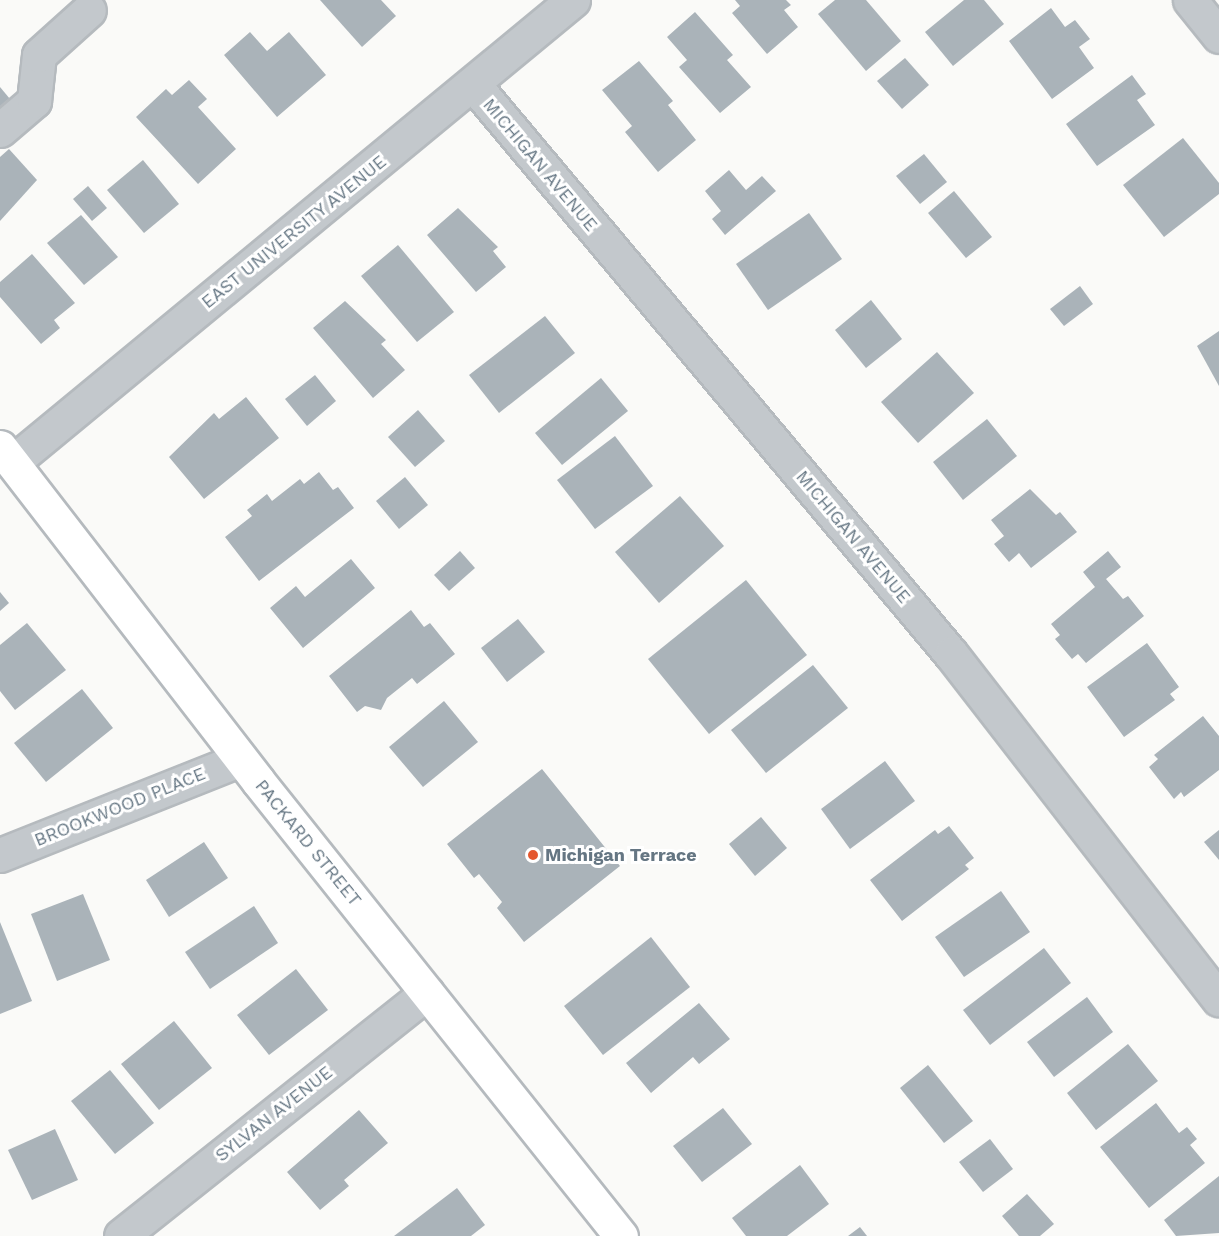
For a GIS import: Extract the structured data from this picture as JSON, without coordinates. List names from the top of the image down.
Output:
{
  "streets": {
    "main road": ["PACKARD STREET"],
    "street": [
      "MICHIGAN AVENUE",
      "EAST UNIVERSITY AVENUE",
      "BROOKWOOD PLACE",
      "SYLVAN AVENUE"
    ]
  },
  "crossings": [
    ["MICHIGAN AVENUE", "EAST UNIVERSITY AVENUE"],
    ["EAST UNIVERSITY AVENUE", "PACKARD STREET"],
    ["BROOKWOOD PLACE", "PACKARD STREET"],
    ["PACKARD STREET", "SYLVAN AVENUE"]
  ],
  "places": ["Michigan Terrace"]
}
